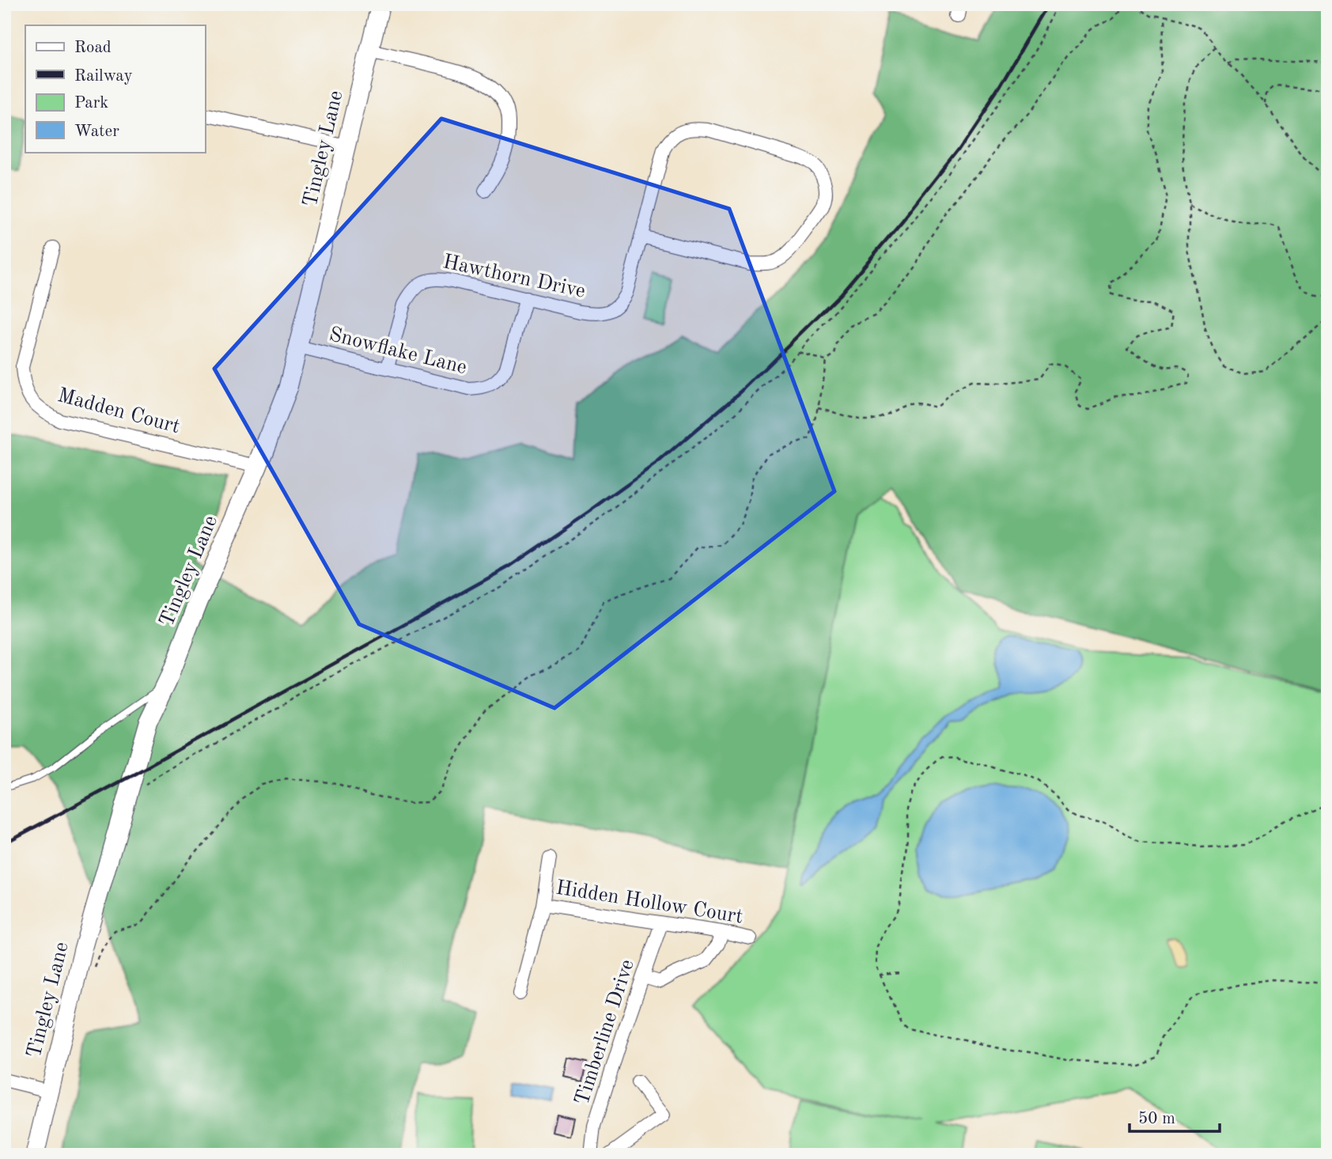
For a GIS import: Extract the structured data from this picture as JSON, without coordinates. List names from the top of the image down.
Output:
{
  "streets": {
    "street": [
      "Tingley Lane",
      "Hawthorn Drive",
      "Snowflake Lane",
      "Madden Court",
      "Hidden Hollow Court",
      "Timberline Drive"
    ]
  },
  "crossings": [
    ["Tingley Lane", "Snowflake Lane"],
    ["Tingley Lane", "Madden Court"],
    ["Hawthorn Drive", "Snowflake Lane"],
    ["Hidden Hollow Court", "Timberline Drive"]
  ],
  "legend": [
    "Road",
    "Railway",
    "Park",
    "Water"
  ],
  "scale_bar": "50 m"
}
